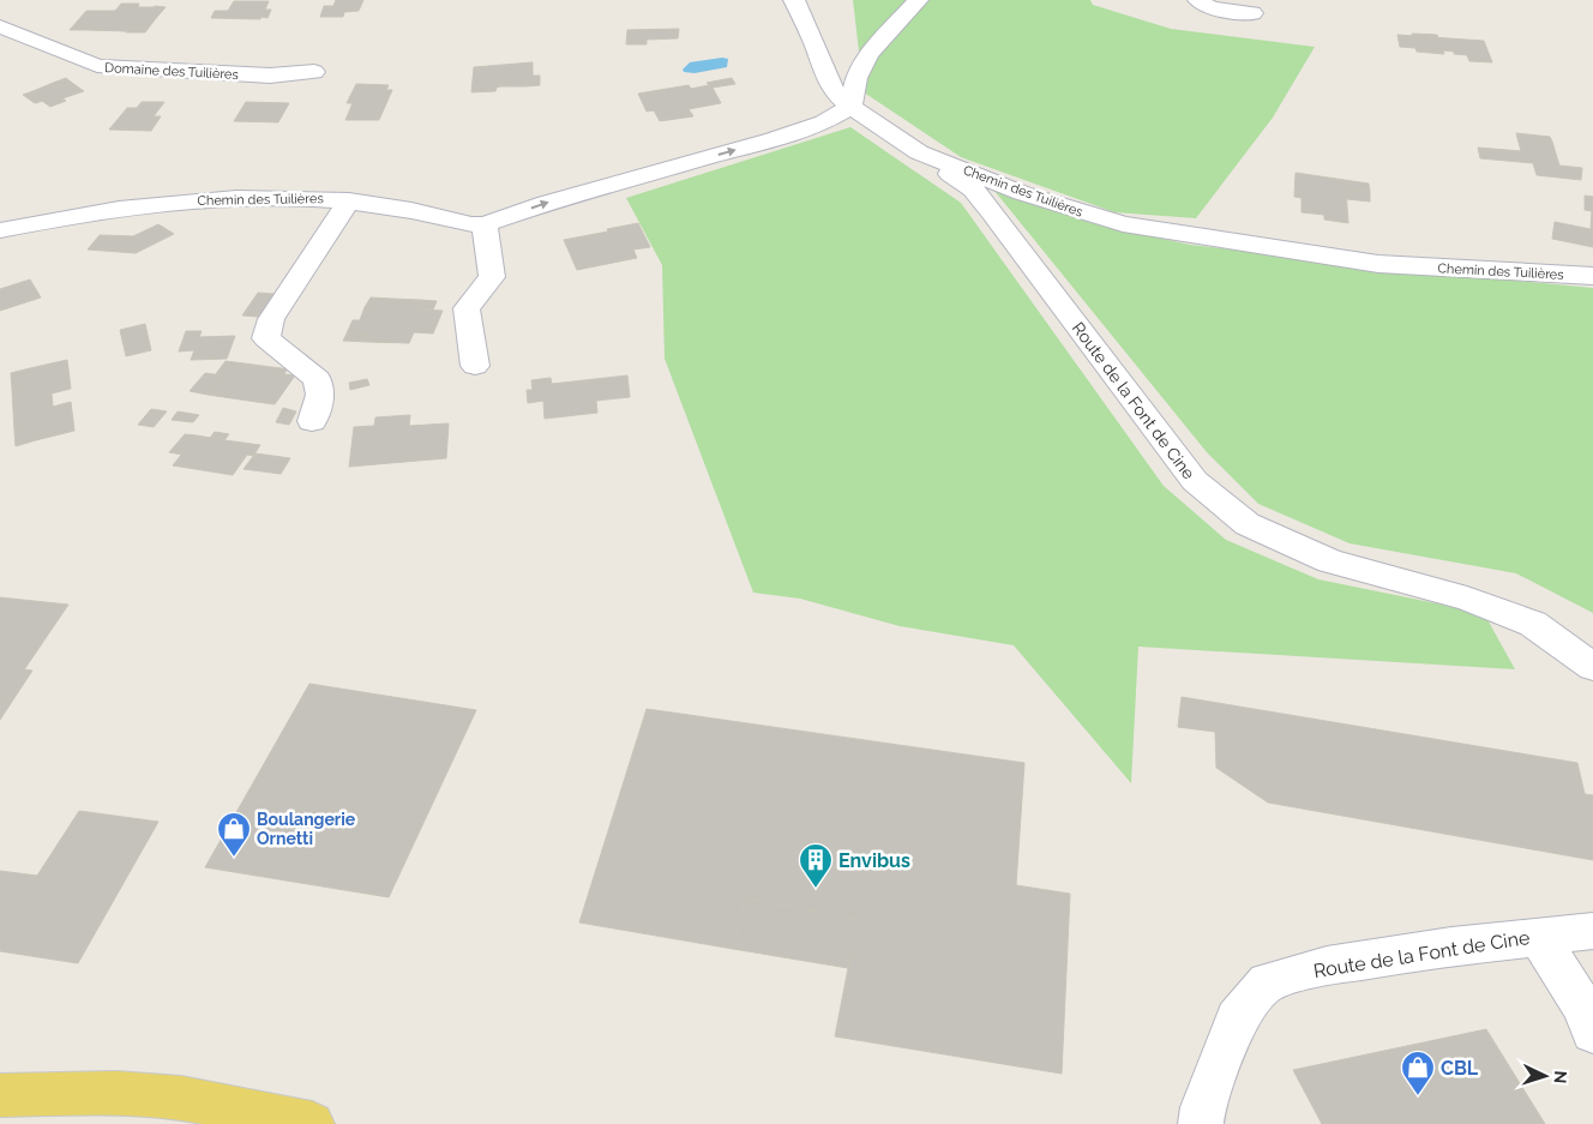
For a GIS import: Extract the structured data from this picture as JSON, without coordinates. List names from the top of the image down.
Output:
{
  "streets": {
    "street": ["Domaine des Tuilières", "Chemin des Tuilières", "Route de la Font de Cine"]
  },
  "crossings": [
    ["Chemin des Tuilières", "Route de la Font de Cine"]
  ],
  "places": {
    "shop": ["Boulangerie Ornetti", "CBL"],
    "building": ["Envibus"]
  },
  "north": "right"
}
